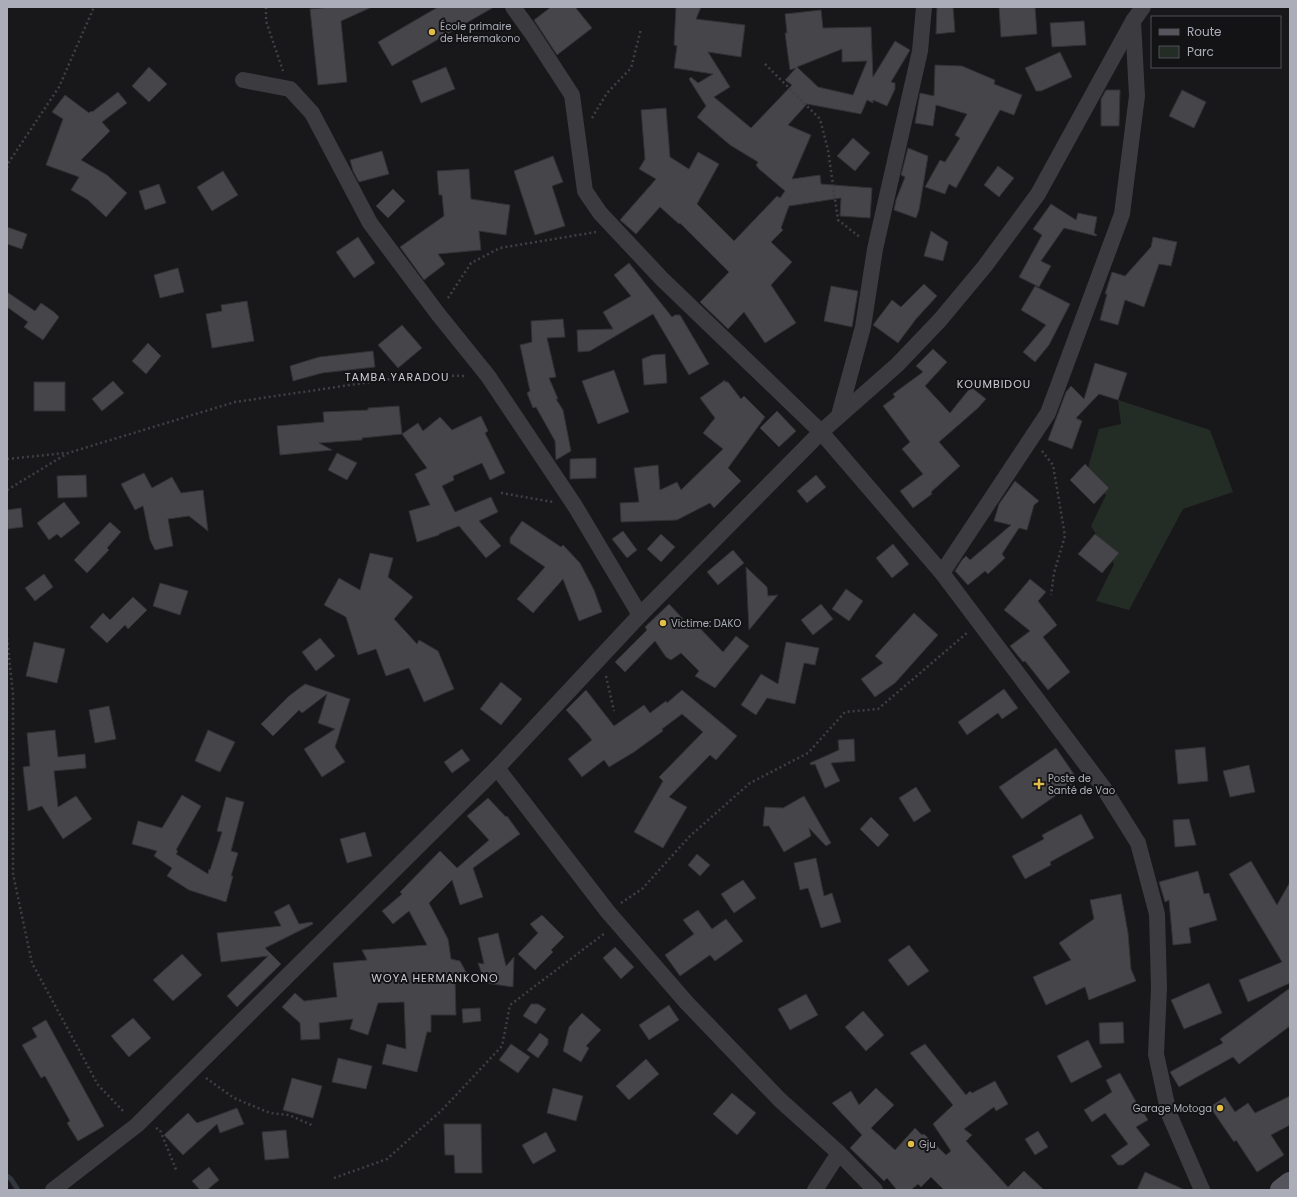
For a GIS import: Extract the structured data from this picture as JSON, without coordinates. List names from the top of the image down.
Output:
{
  "districts": ["TAMBA YARADOU", "KOUMBIDOU", "WOYA HERMANKONO"],
  "places": {
    "other": [
      "École primaire de Heremakono",
      "Victime: DAKO",
      "Garage Motoga",
      "Gju"
    ],
    "health": ["Poste de Santé de Vao"]
  },
  "legend": ["Route", "Parc"]
}
